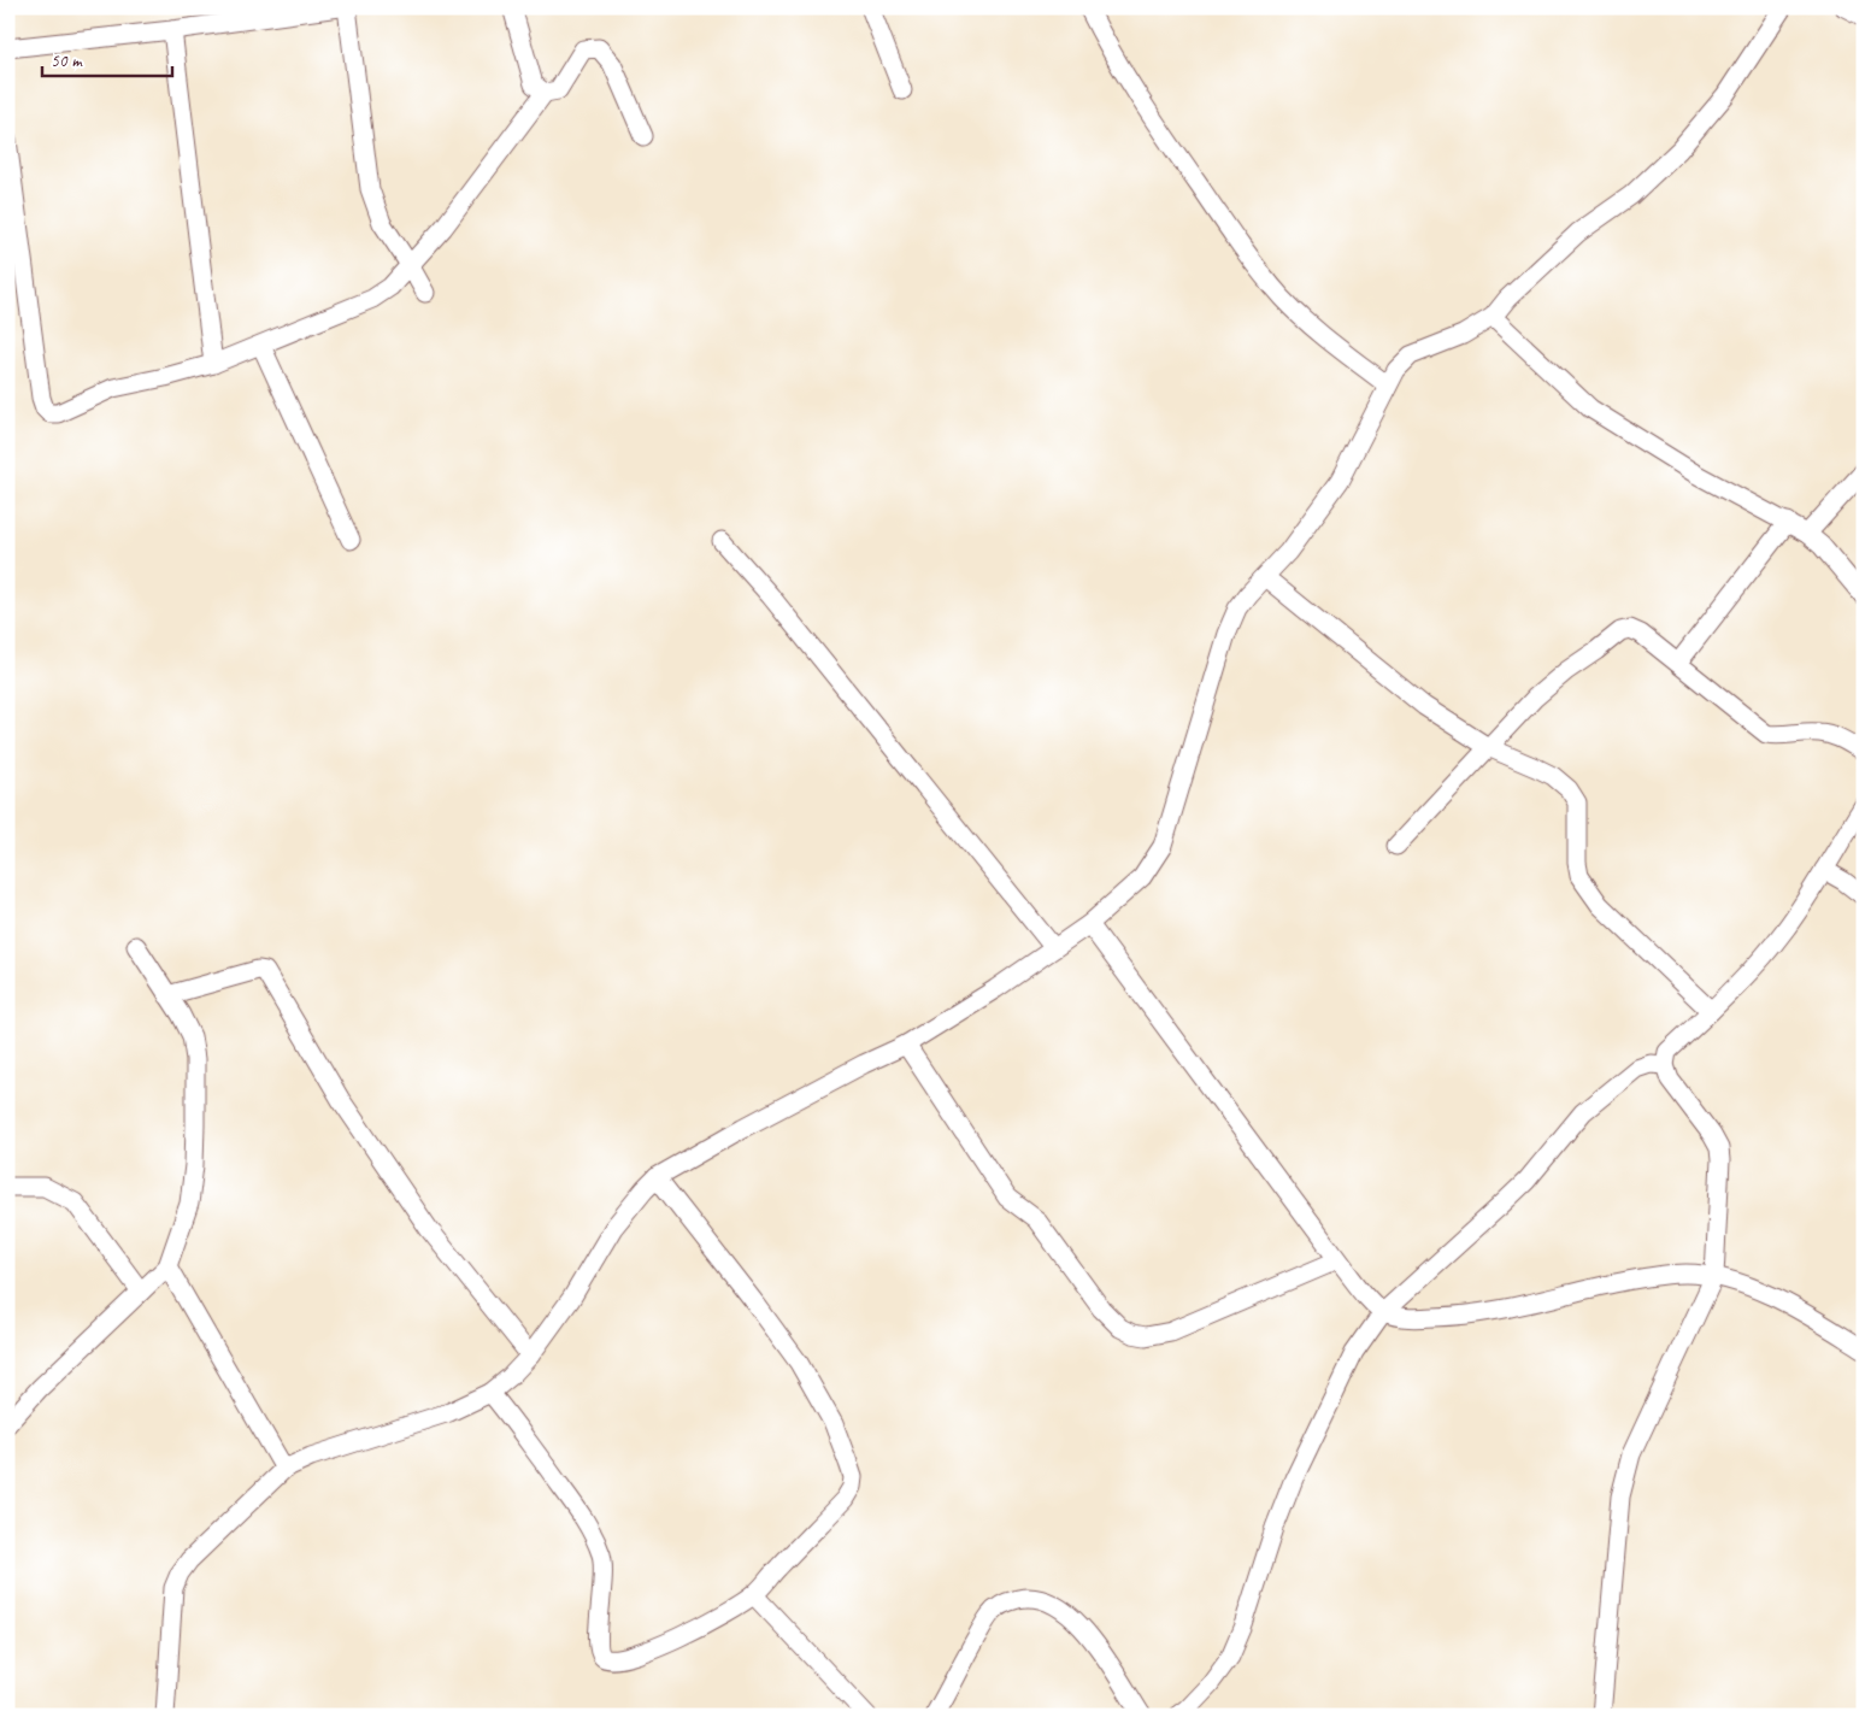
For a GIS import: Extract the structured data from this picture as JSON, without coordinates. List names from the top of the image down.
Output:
{
  "scale_bar": "50 m"
}
